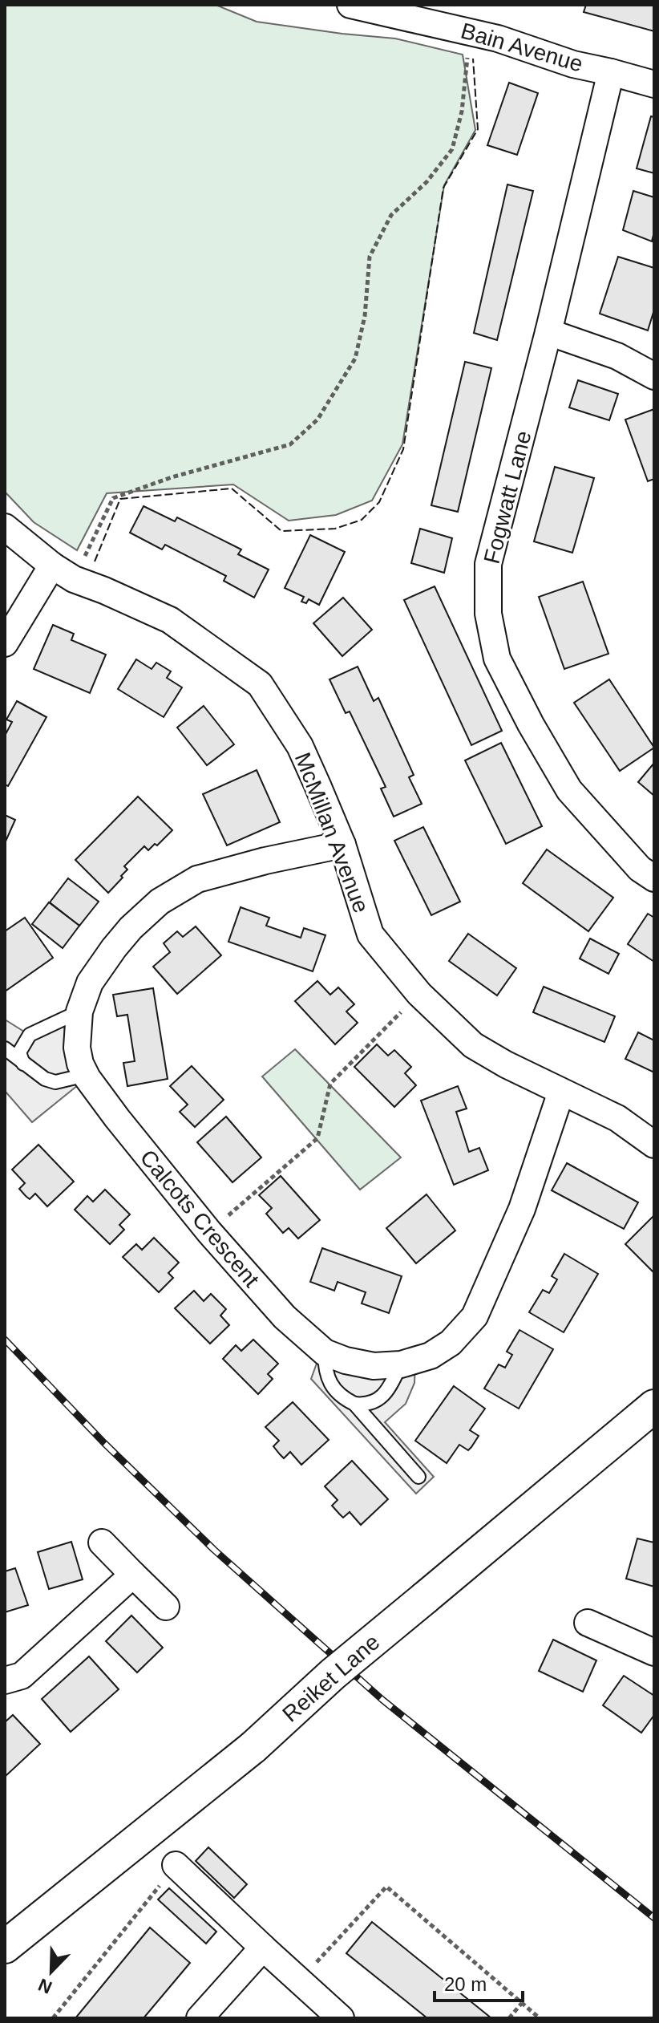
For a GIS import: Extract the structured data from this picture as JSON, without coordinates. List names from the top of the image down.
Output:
{
  "streets": {
    "street": [
      "Bain Avenue",
      "Fogwatt Lane",
      "McMillan Avenue",
      "Calcots Crescent",
      "Reiket Lane"
    ]
  },
  "crossings": [
    ["Bain Avenue", "Fogwatt Lane"],
    ["McMillan Avenue", "Calcots Crescent"]
  ],
  "scale_bar": "20 m",
  "north": "bottom left"
}
